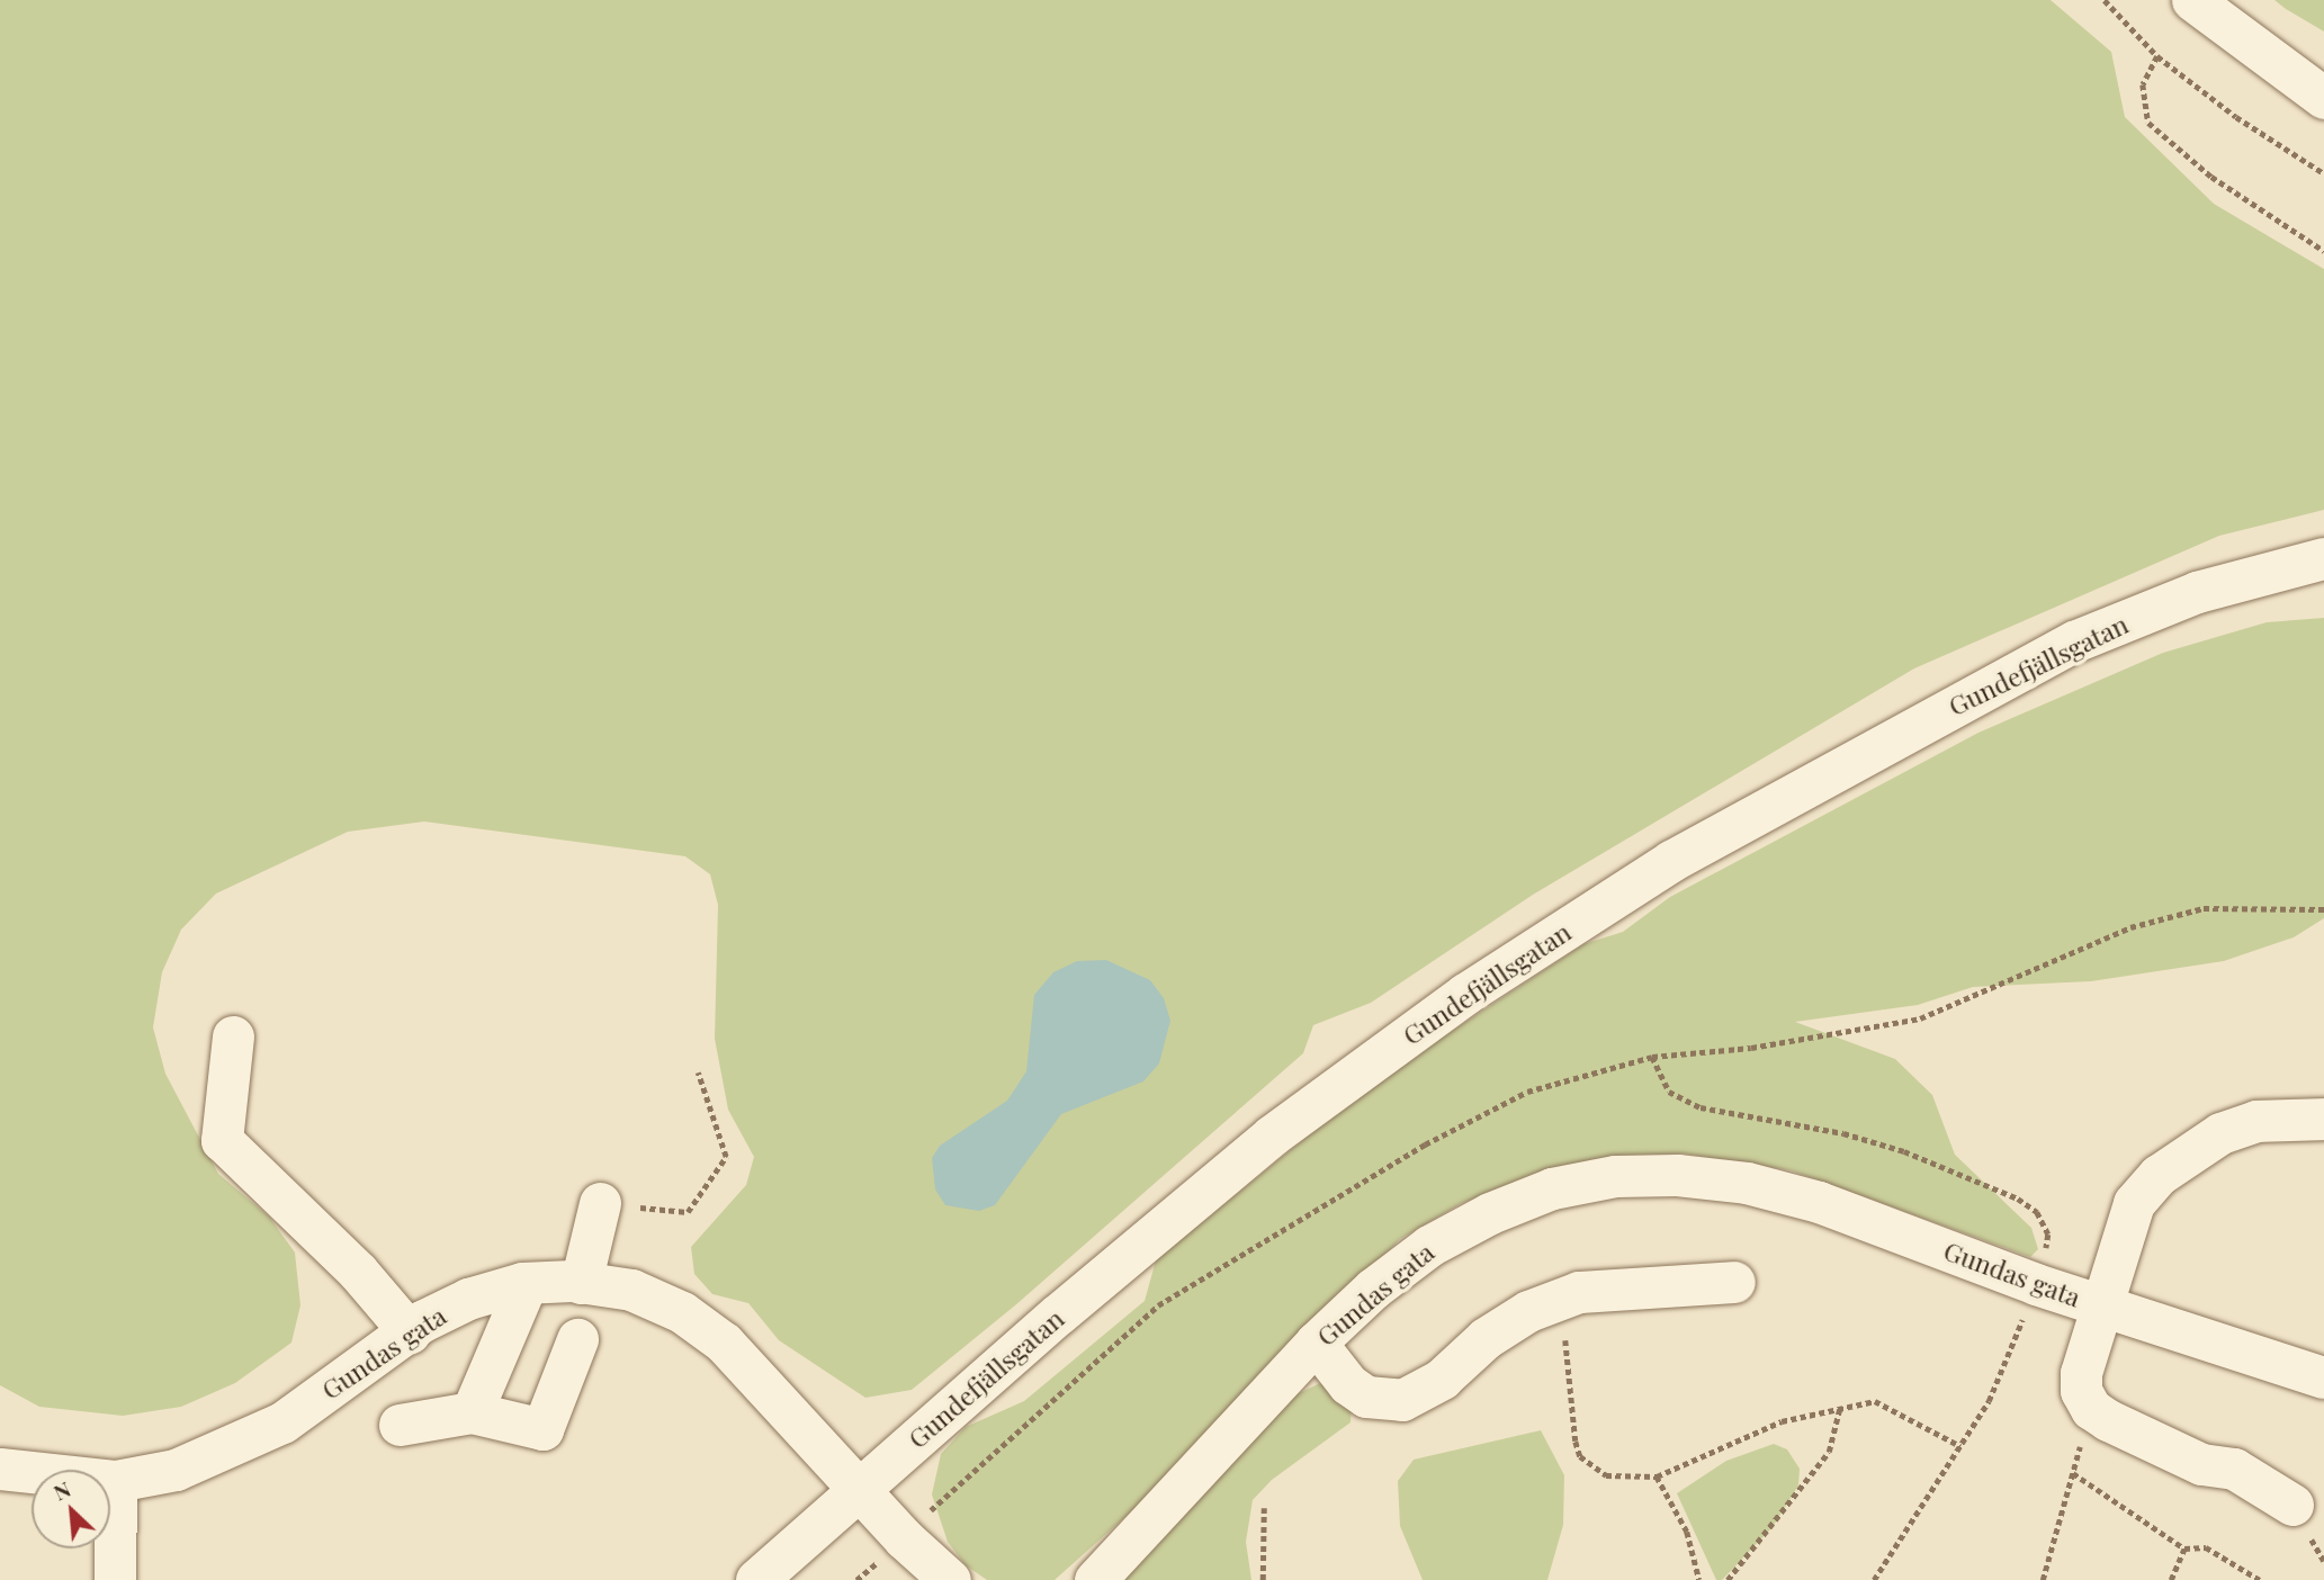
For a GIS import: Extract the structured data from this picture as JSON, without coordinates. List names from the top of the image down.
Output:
{
  "streets": {
    "street": ["Gundefjällsgatan", "Gundas gata"]
  },
  "crossings": [
    ["Gundefjällsgatan", "Gundas gata"]
  ],
  "north": "top left"
}
